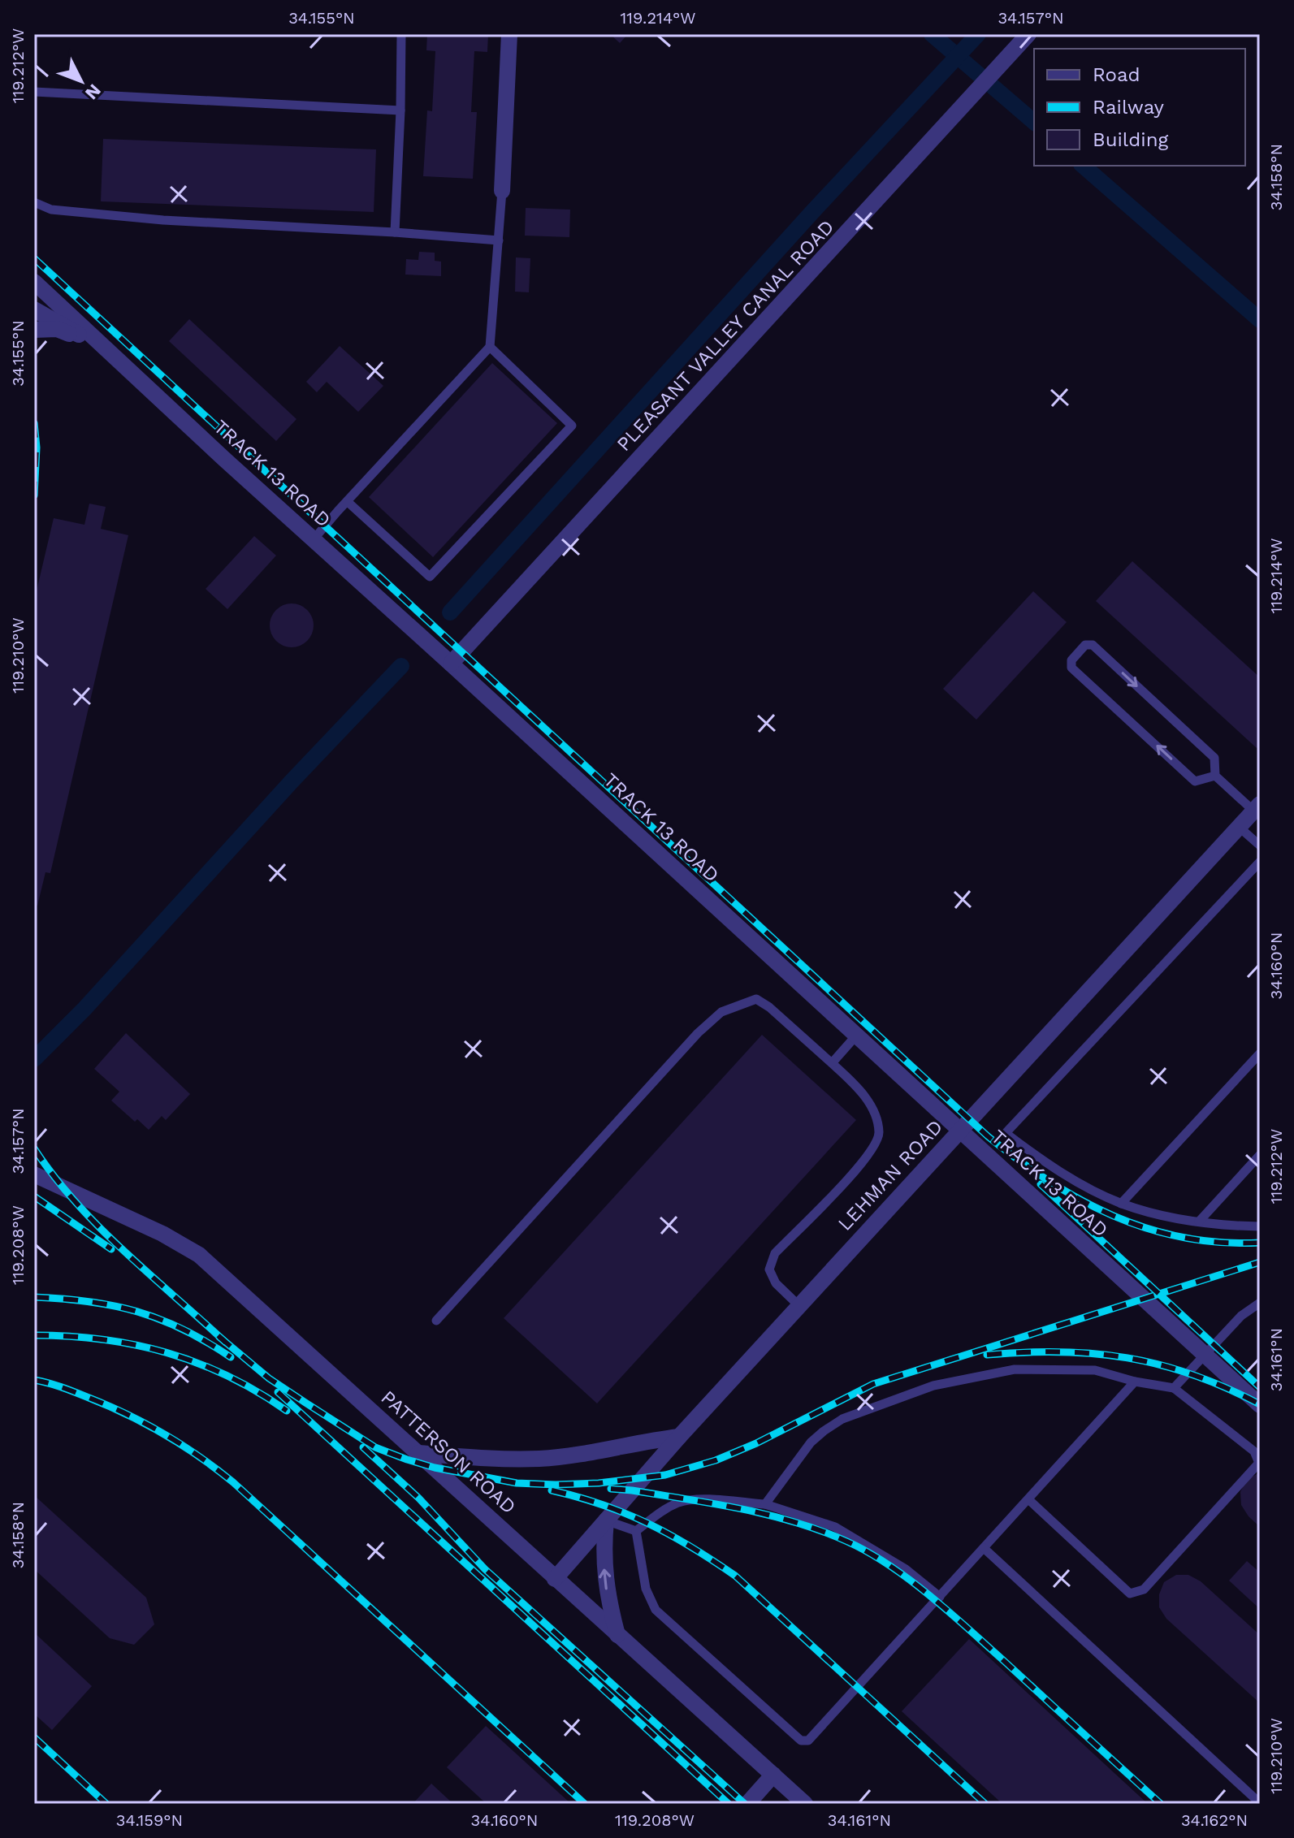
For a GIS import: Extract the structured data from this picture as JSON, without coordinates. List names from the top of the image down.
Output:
{
  "streets": {
    "street": [
      "PLEASANT VALLEY CANAL ROAD",
      "TRACK 13 ROAD",
      "LEHMAN ROAD",
      "PATTERSON ROAD"
    ]
  },
  "crossings": [
    ["PLEASANT VALLEY CANAL ROAD", "TRACK 13 ROAD"],
    ["TRACK 13 ROAD", "LEHMAN ROAD"],
    ["LEHMAN ROAD", "PATTERSON ROAD"]
  ],
  "legend": ["Road", "Railway", "Building"],
  "north": "bottom right",
  "coordinates": [
    "34.155°N",
    "119.214°W",
    "34.157°N",
    "119.212°W",
    "34.158°N",
    "119.210°W",
    "34.160°N",
    "119.208°W",
    "34.161°N",
    "34.159°N",
    "34.162°N"
  ]
}
